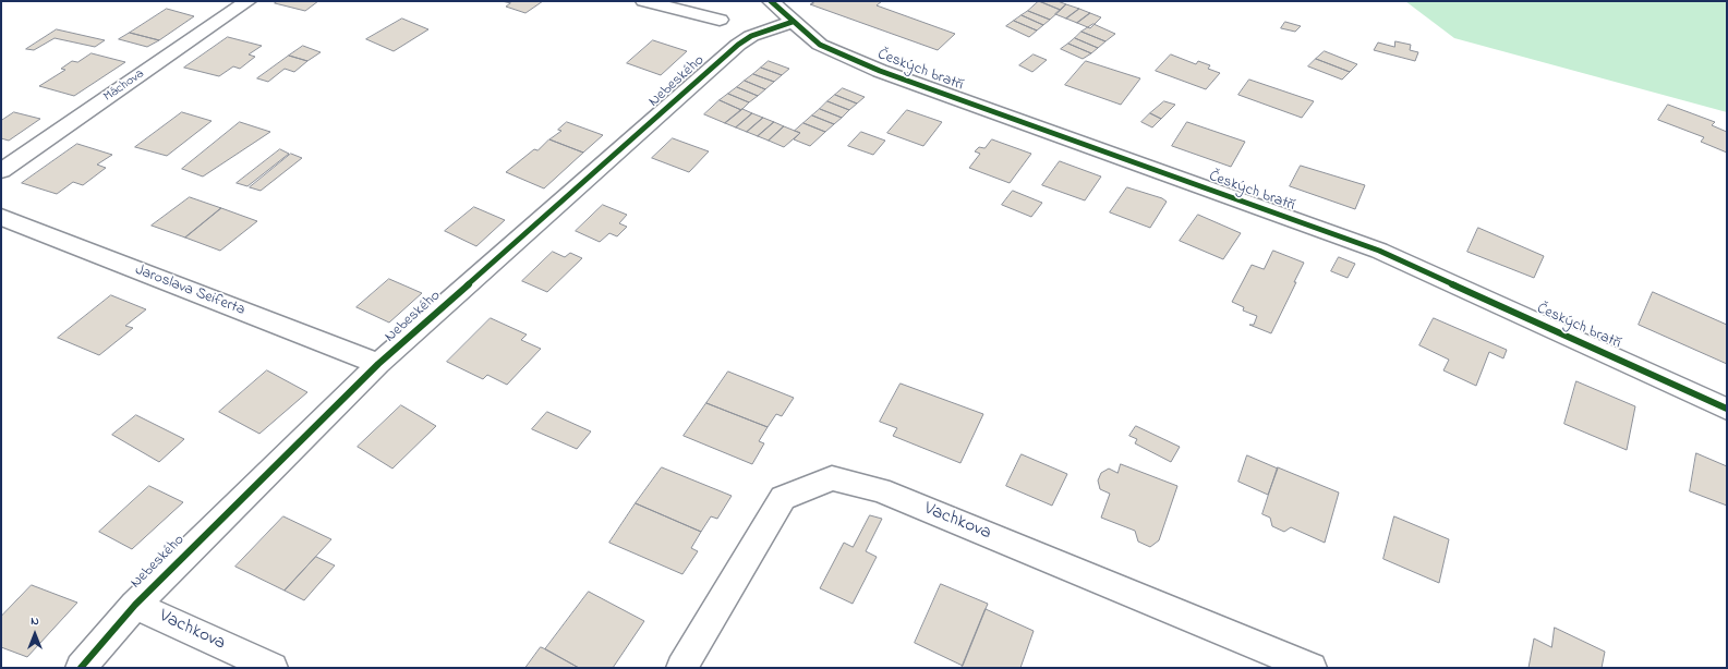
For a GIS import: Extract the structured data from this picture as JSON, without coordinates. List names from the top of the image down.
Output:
{
  "streets": {
    "street": [
      "Českých bratří",
      "Nebeského",
      "Máchova",
      "Jaroslava Seiferta",
      "Vachkova"
    ]
  },
  "crossings": [
    ["Českých bratří", "Nebeského"],
    ["Nebeského", "Jaroslava Seiferta"],
    ["Nebeského", "Vachkova"]
  ],
  "north": "top"
}
